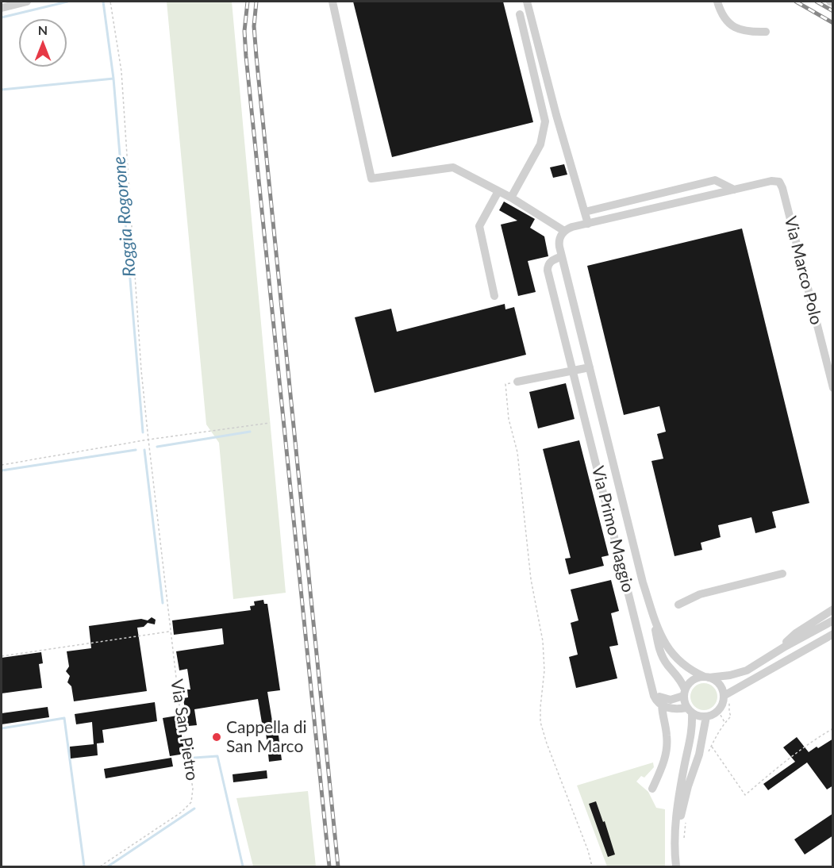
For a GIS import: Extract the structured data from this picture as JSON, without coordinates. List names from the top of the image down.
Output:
{
  "streets": {
    "street": ["Via Marco Polo", "Via Primo Maggio"],
    "path": ["Via San Pietro"]
  },
  "water": ["Roggia Rogorone"],
  "places": ["Cappella di San Marco"],
  "north": "top"
}
